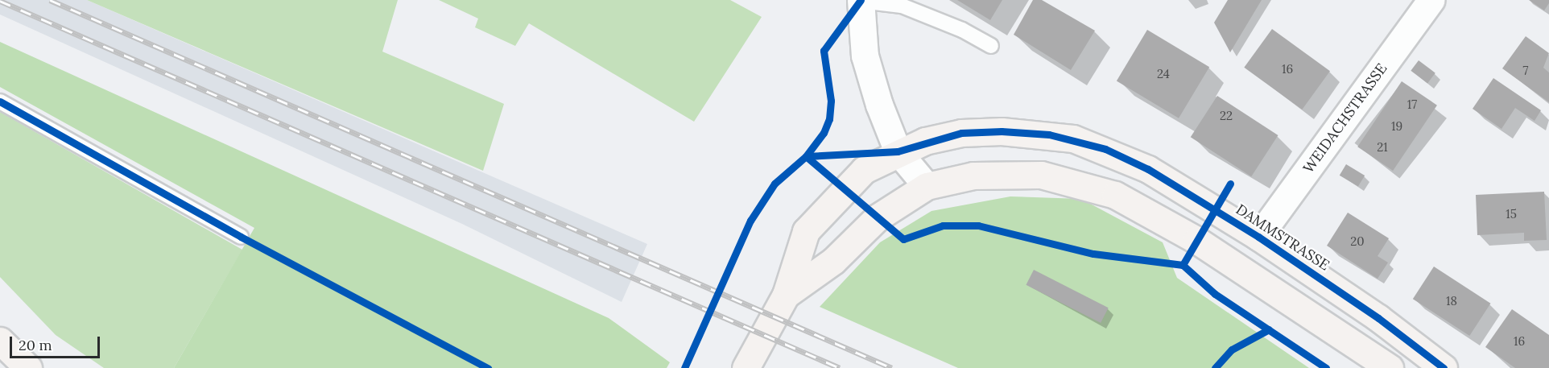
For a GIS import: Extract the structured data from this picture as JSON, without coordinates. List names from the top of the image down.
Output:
{
  "streets": {
    "street": ["WEIDACHSTRASSE", "DAMMSTRASSE"]
  },
  "crossings": [
    ["WEIDACHSTRASSE", "DAMMSTRASSE"]
  ],
  "house_numbers": [
    "16",
    "7",
    "24",
    "17",
    "22",
    "19",
    "21",
    "15",
    "20",
    "18",
    "16"
  ],
  "scale_bar": "20 m"
}
